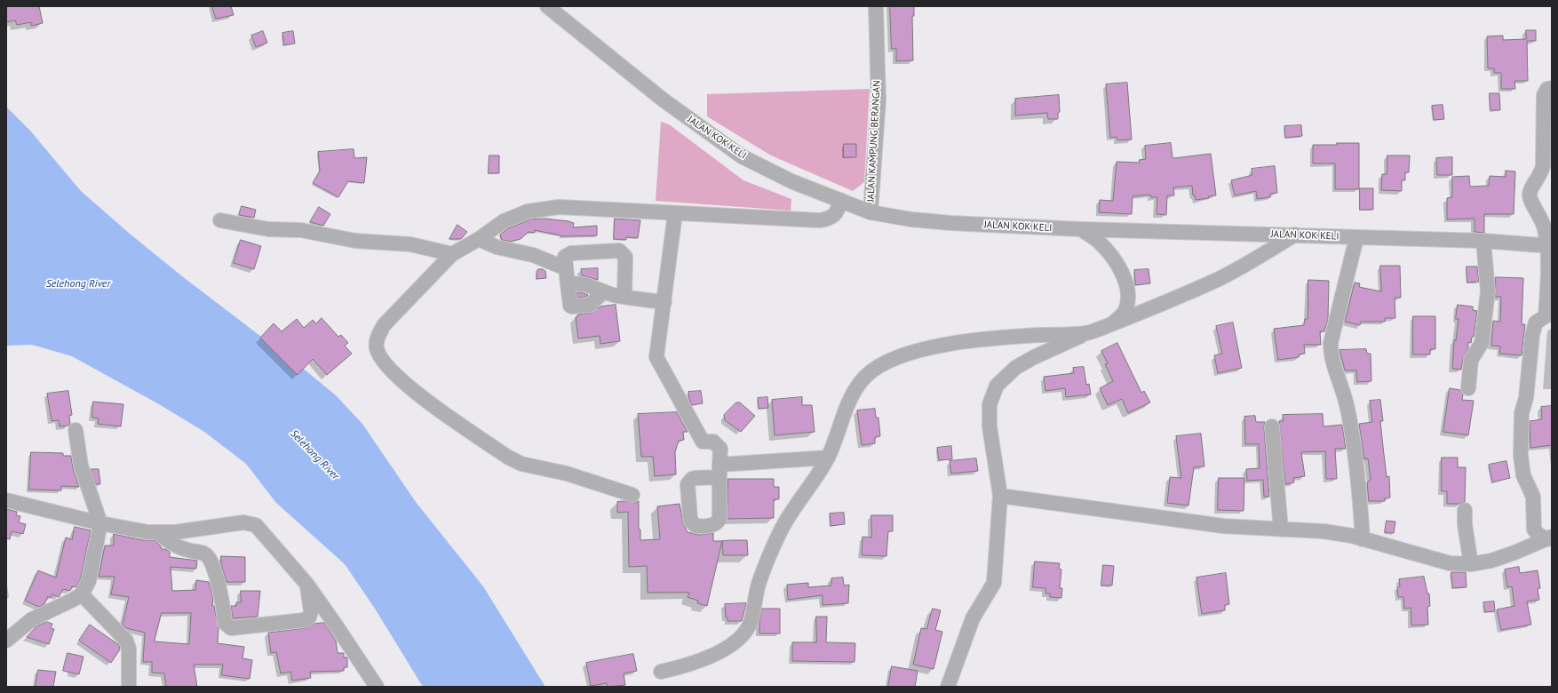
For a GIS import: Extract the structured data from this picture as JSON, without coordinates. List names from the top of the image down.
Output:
{
  "streets": {
    "street": ["JALAN KOK KELI", "JALAN KAMPUNG BERANGAN"]
  },
  "crossings": [
    ["JALAN KOK KELI", "JALAN KAMPUNG BERANGAN"]
  ],
  "water": ["Selehong River"]
}
